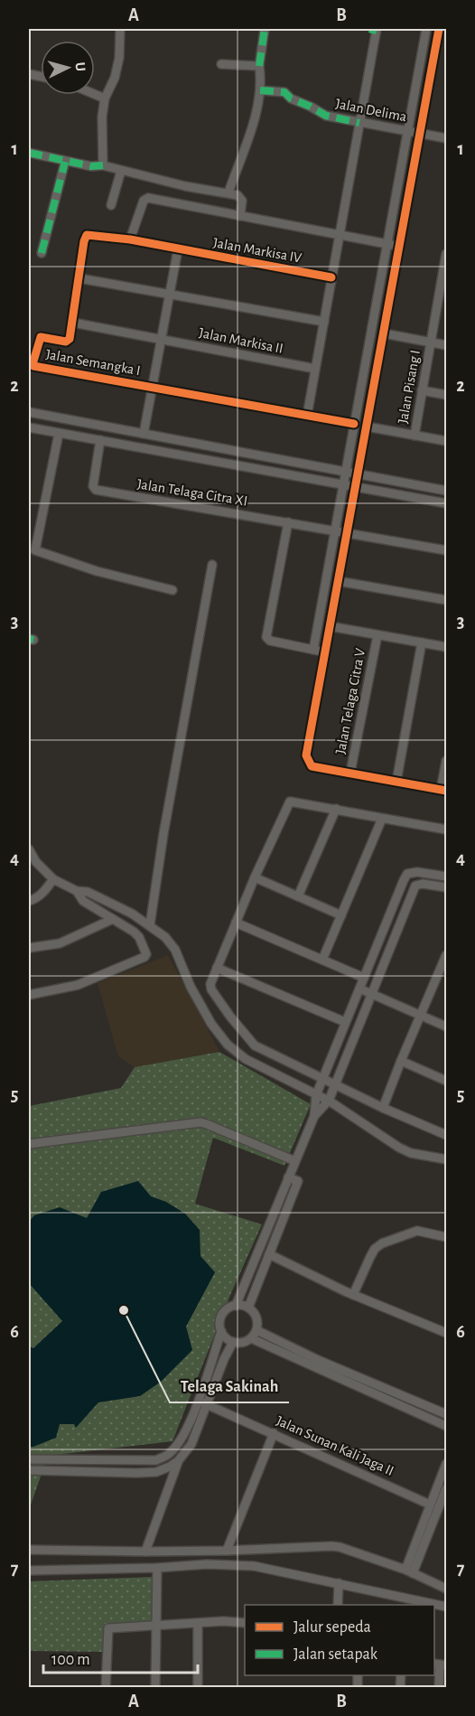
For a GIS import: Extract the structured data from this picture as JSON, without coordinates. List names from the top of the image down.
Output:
{
  "streets": {
    "street": [
      "Jalan Delima",
      "Jalan Markisa IV",
      "Jalan Markisa II",
      "Jalan Semangka I",
      "Jalan Pisang I",
      "Jalan Telaga Citra XI",
      "Jalan Telaga Citra V",
      "Jalan Sunan Kali Jaga II"
    ]
  },
  "places": ["Telaga Sakinah"],
  "legend": ["Jalur sepeda", "Jalan setapak"],
  "scale_bar": "100 m",
  "north": "right",
  "grid": {
    "columns": ["A", "B"],
    "rows": [
      "1",
      "2",
      "3",
      "4",
      "5",
      "6",
      "7"
    ]
  }
}
